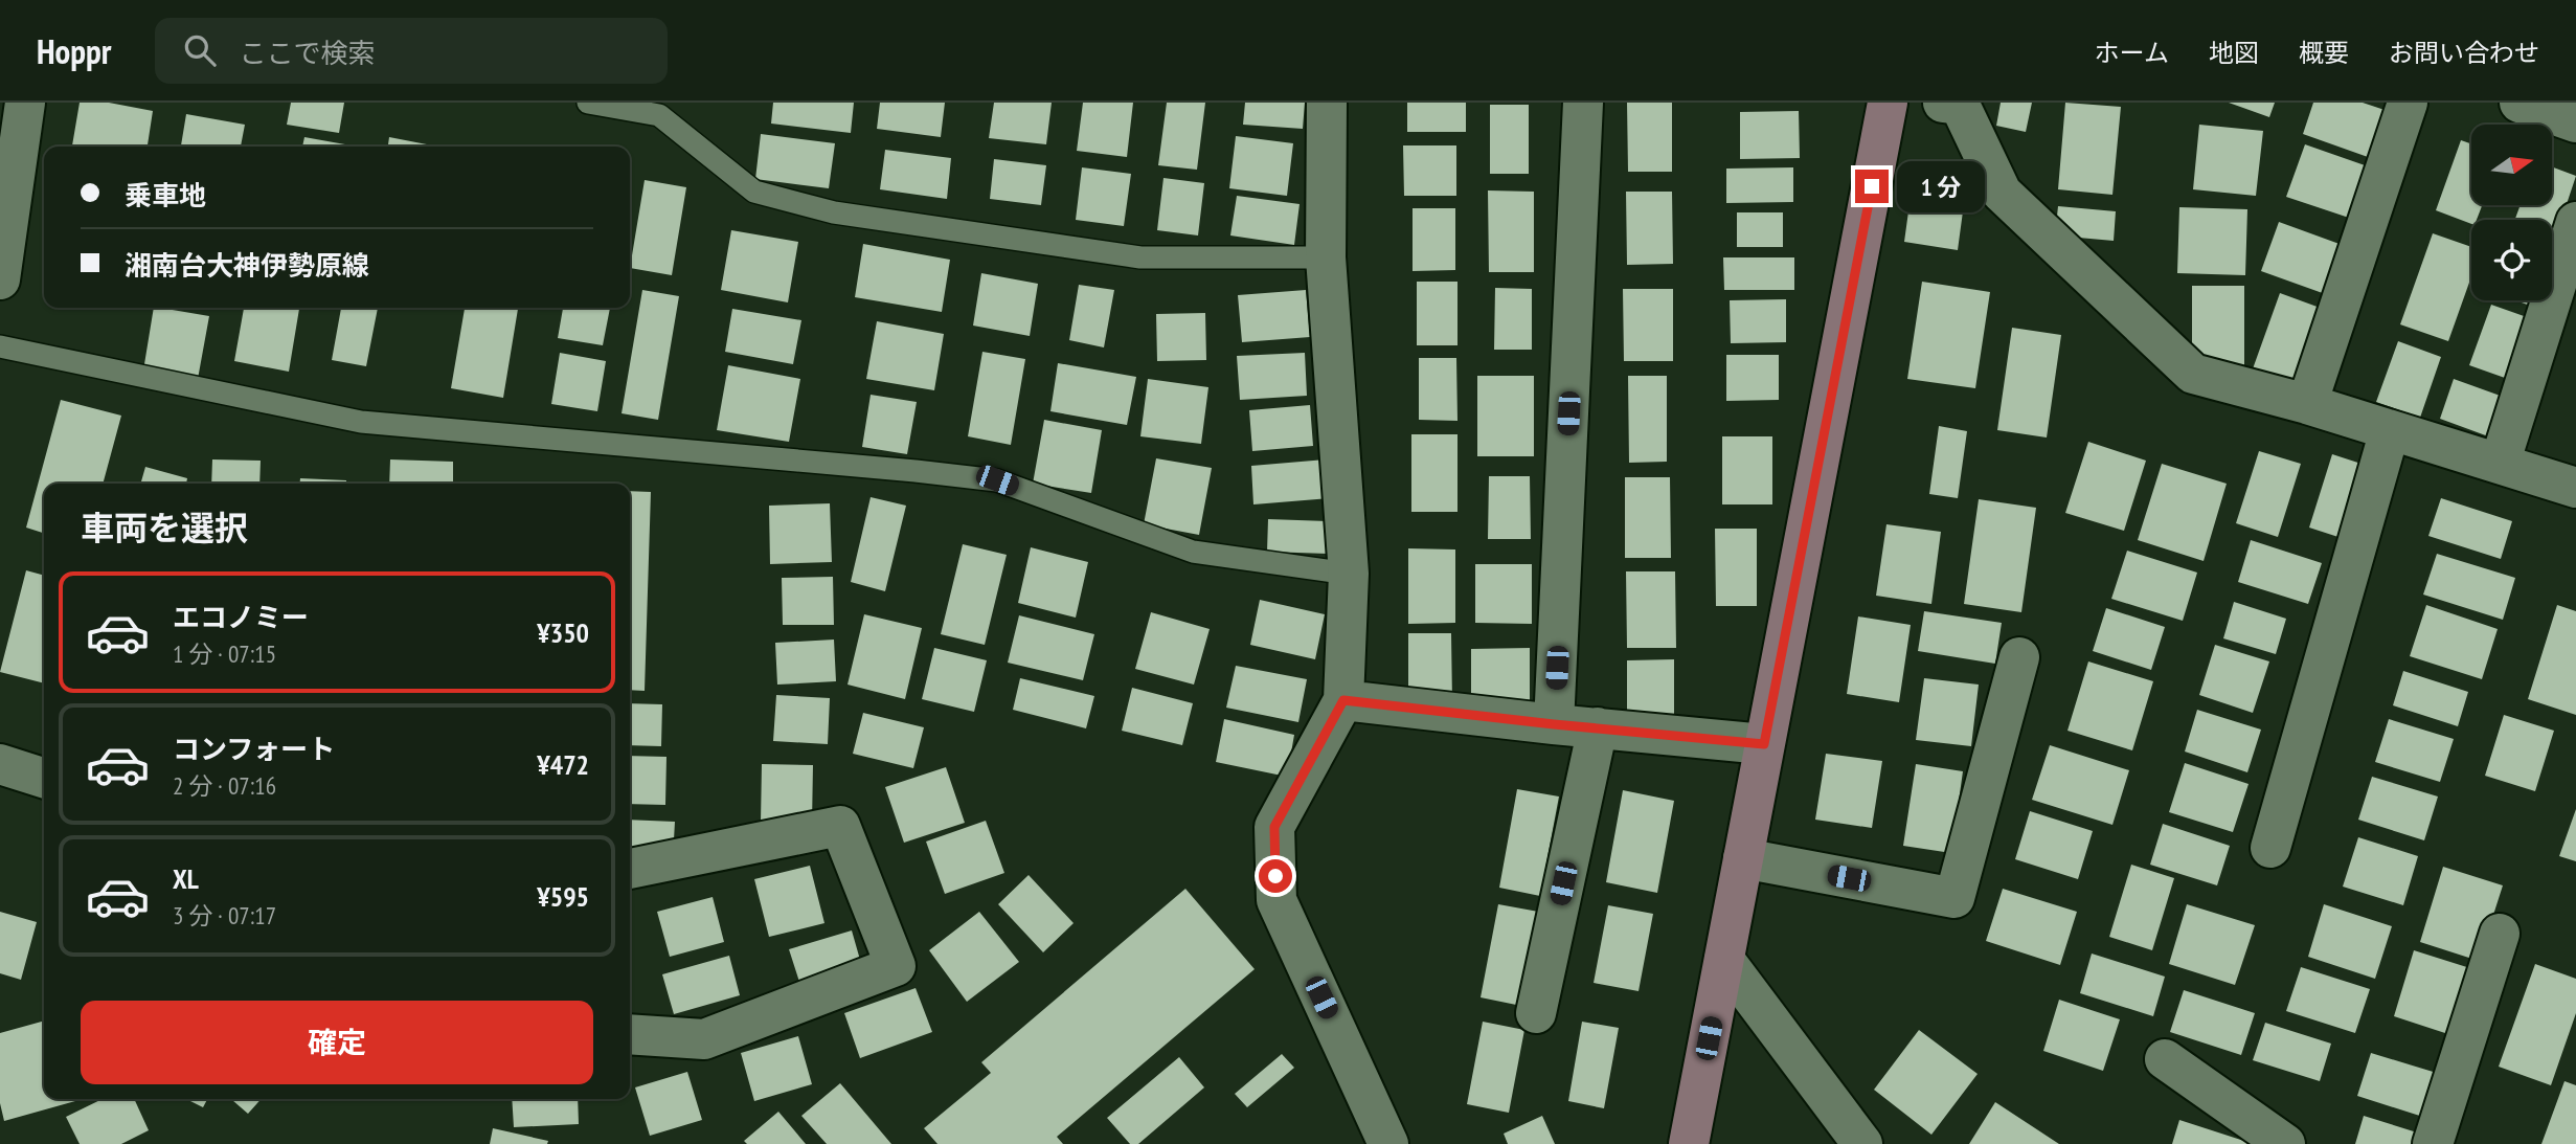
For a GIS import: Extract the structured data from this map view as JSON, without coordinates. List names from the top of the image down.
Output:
{
  "north": "right",
  "page": {
    "header": "Hoppr",
    "search": "ここで検索",
    "nav": [
      "ホーム",
      "地図",
      "概要",
      "お問い合わせ"
    ],
    "banner": ["乗車地", "湘南台大神伊勢原線"],
    "bubble": "1 分",
    "heading": "車両を選択",
    "list": [
      {
        "name": "エコノミー",
        "note": "1 分 · 07:15",
        "value": "¥350"
      },
      {
        "name": "コンフォート",
        "note": "2 分 · 07:16",
        "value": "¥472"
      },
      {
        "name": "XL",
        "note": "3 分 · 07:17",
        "value": "¥595"
      }
    ],
    "buttons": "確定"
  }
}
